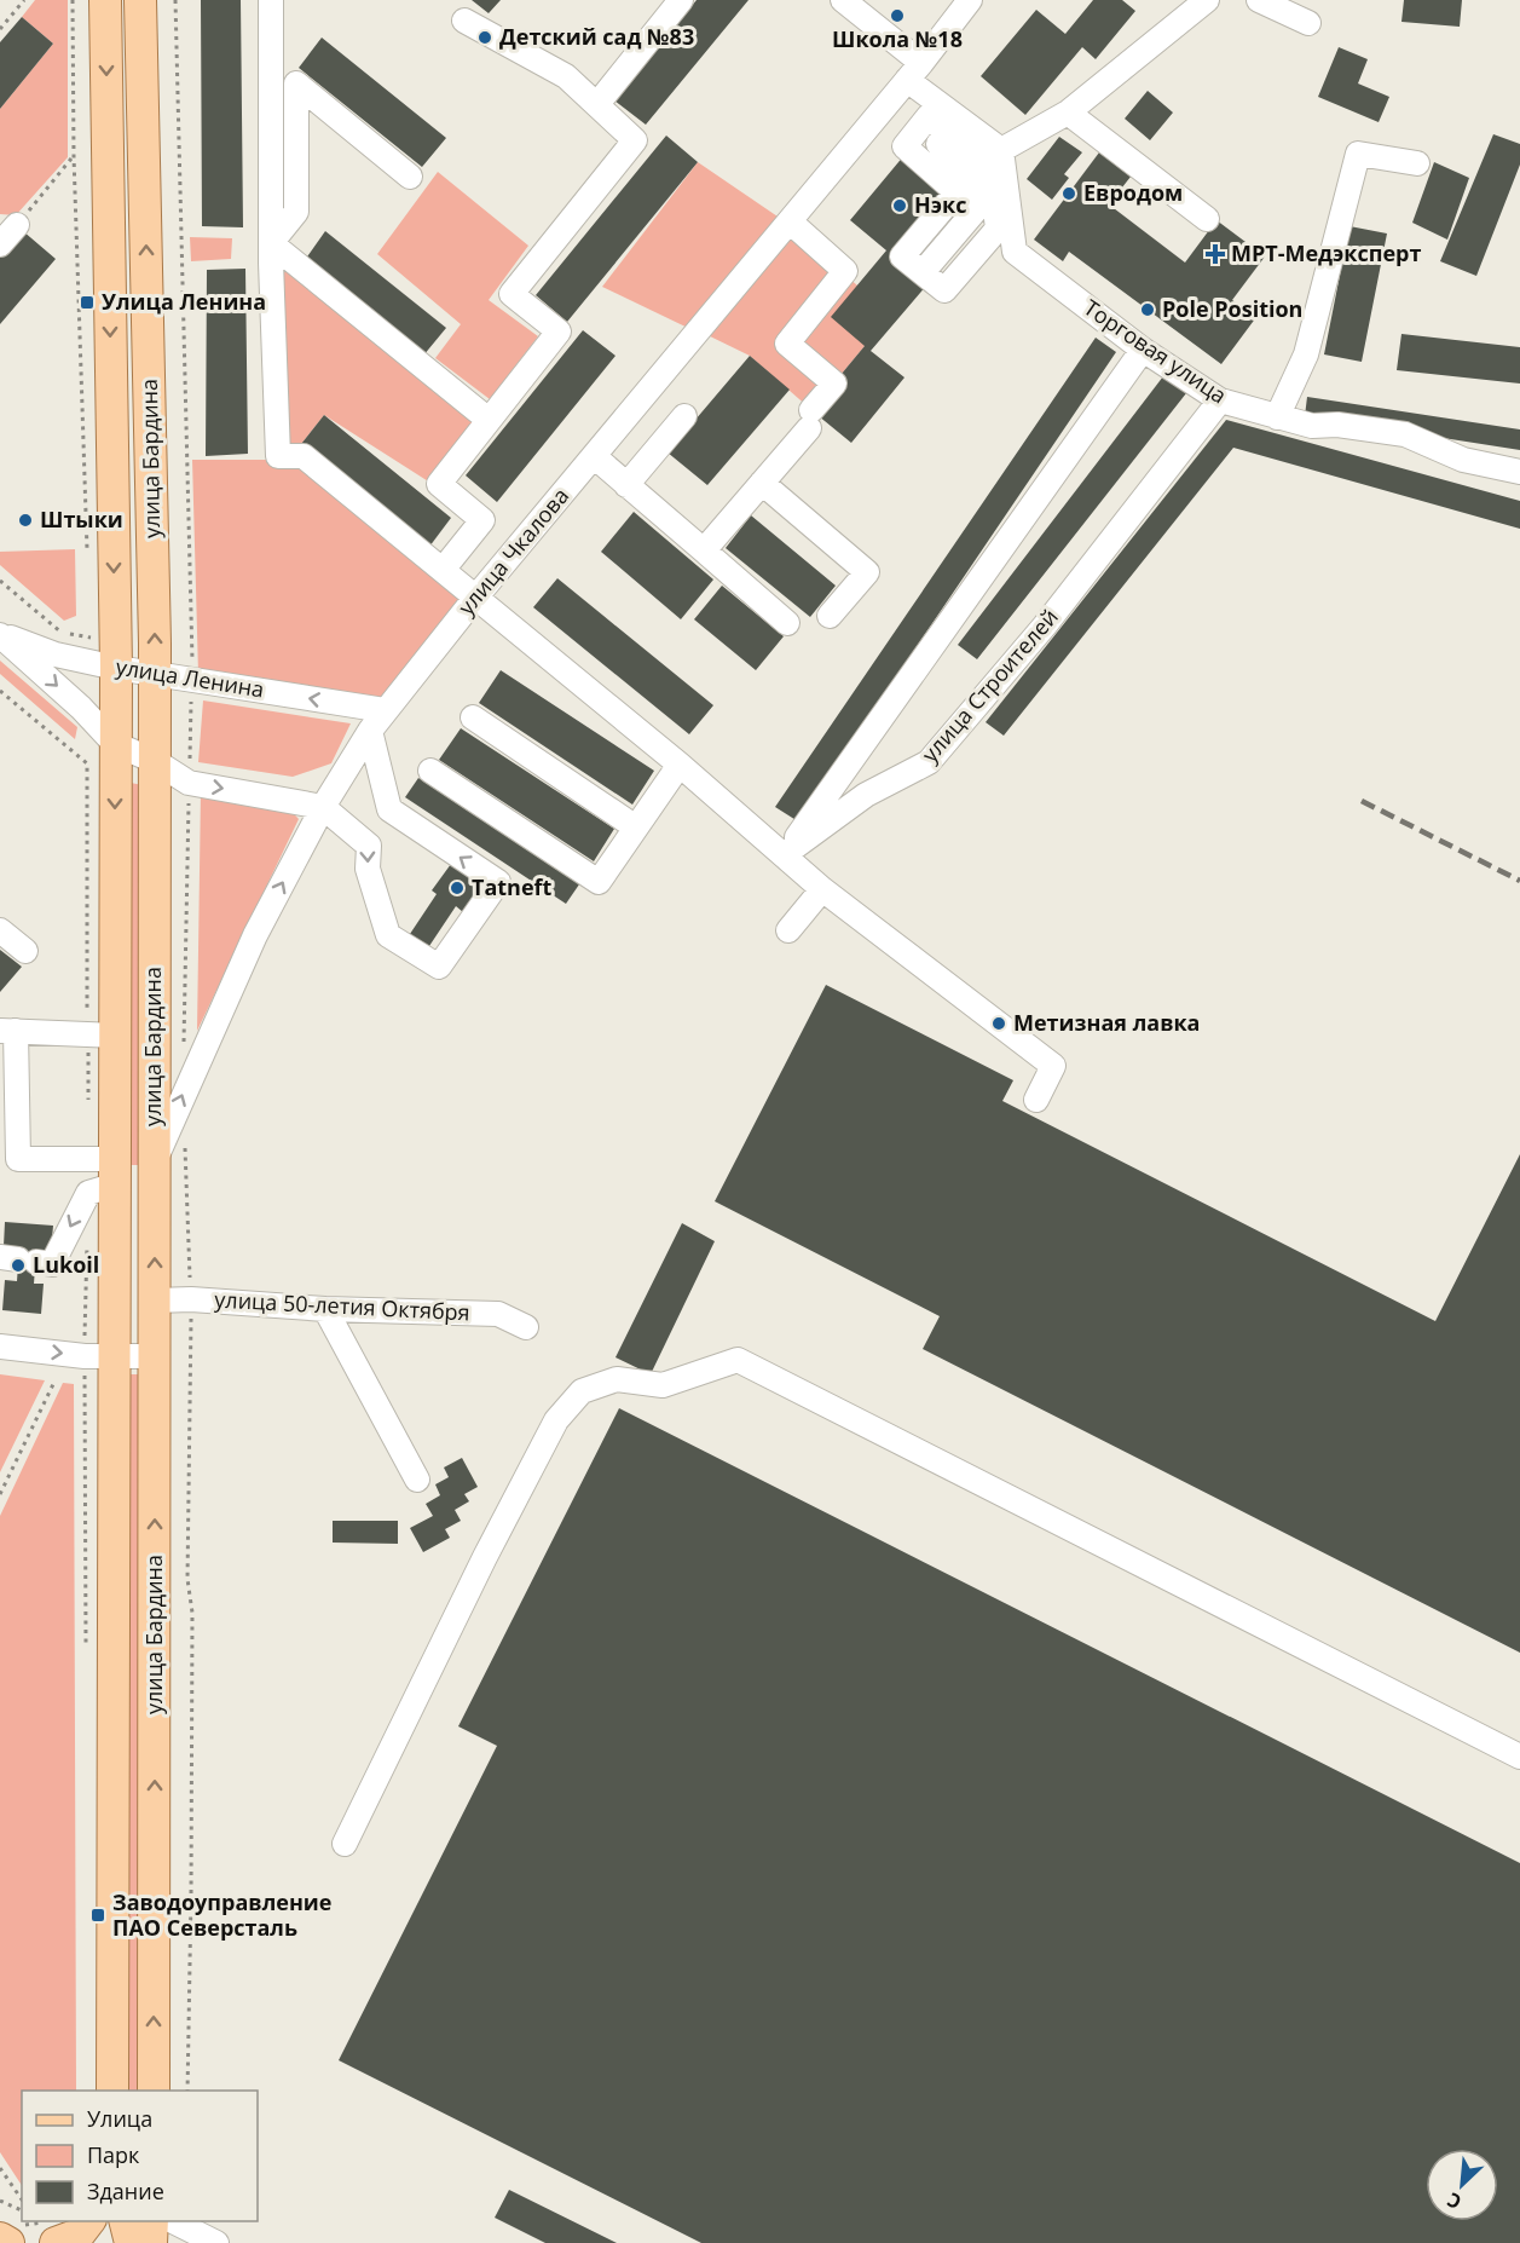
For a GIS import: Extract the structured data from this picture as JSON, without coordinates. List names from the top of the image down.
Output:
{
  "streets": {
    "main road": ["улица Бардина"],
    "street": [
      "Торговая улица",
      "улица Чкалова",
      "улица Ленина",
      "улица Строителей",
      "улица 50-летия Октября"
    ]
  },
  "crossings": [
    ["Торговая улица", "улица Строителей"],
    ["улица Бардина", "улица Чкалова"],
    ["улица Бардина", "улица Ленина"],
    ["улица Бардина", "улица 50-летия Октября"],
    ["улица Чкалова", "улица Ленина"]
  ],
  "places": {
    "other": [
      "Школа №18",
      "Детский сад №83",
      "Евродом",
      "Нэкс",
      "Pole Position",
      "Штыки",
      "Tatneft",
      "Метизная лавка",
      "Lukoil"
    ],
    "health": ["МРТ-Медэксперт"],
    "transit": ["Улица Ленина", "Заводоуправление ПАО Северсталь"]
  },
  "legend": ["Улица", "Парк", "Здание"],
  "north": "bottom left"
}
